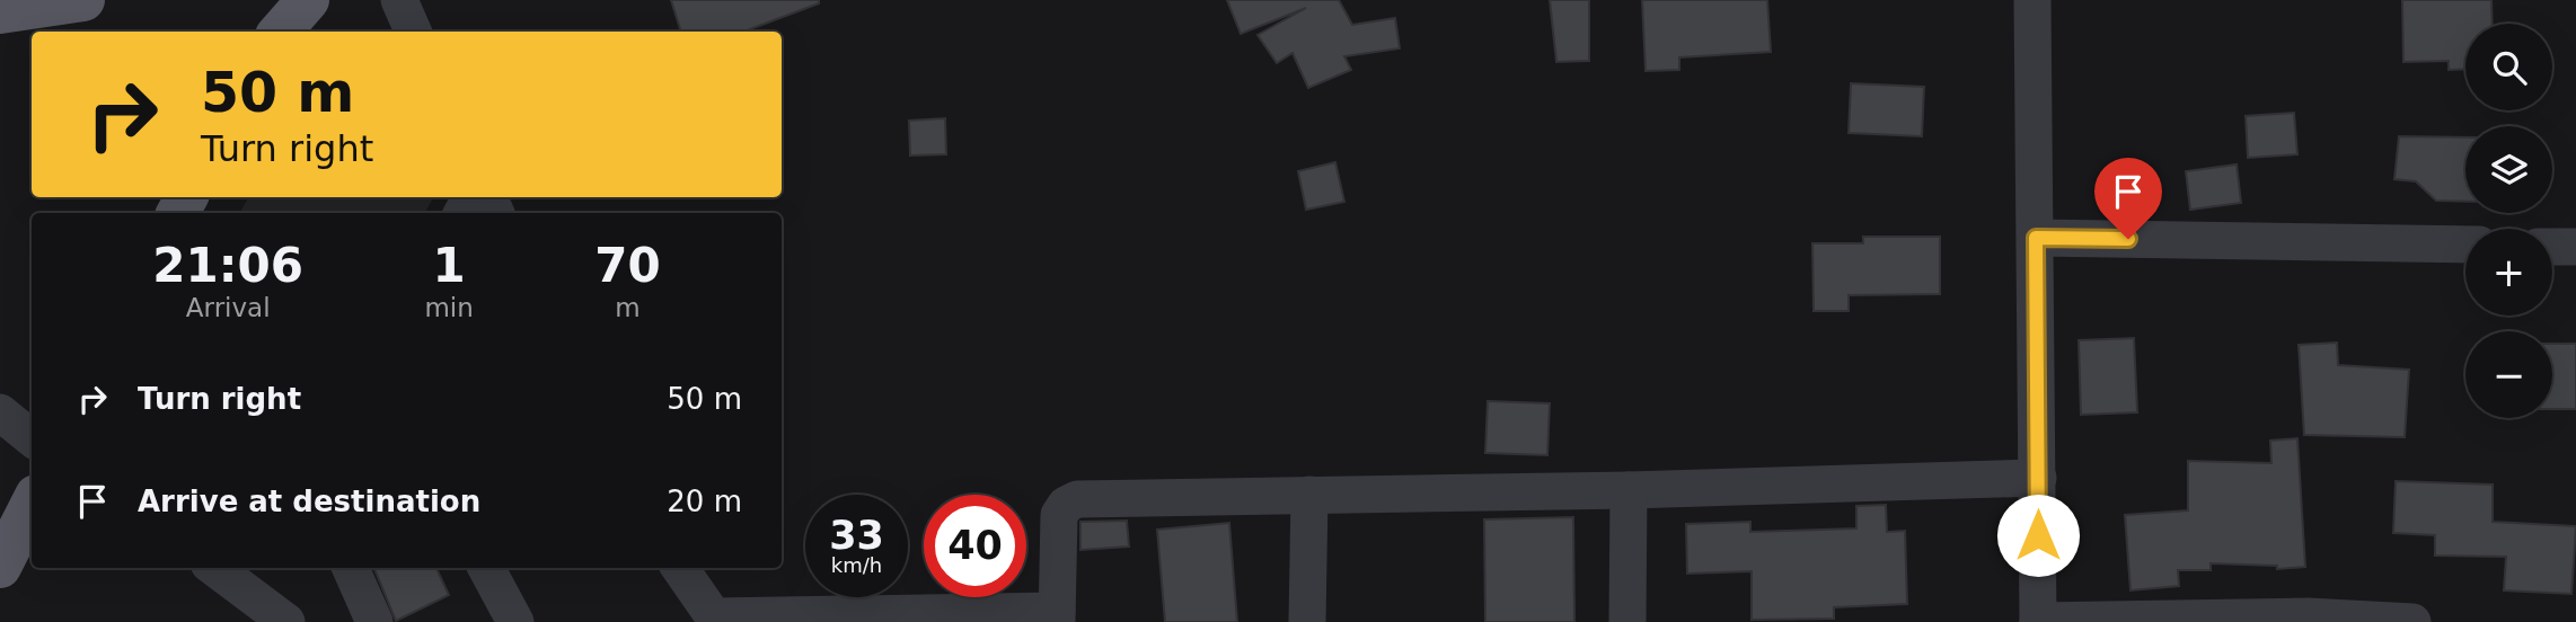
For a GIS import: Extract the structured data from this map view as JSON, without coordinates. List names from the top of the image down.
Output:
{
  "page": {
    "map_buttons": ["+", "−"],
    "turn": ["50 m", "Turn right"],
    "eta": [
      "21:06",
      "Arrival",
      "1",
      "min",
      "70",
      "m"
    ],
    "list": [
      {
        "name": "Turn right",
        "value": "50 m"
      },
      {
        "name": "Arrive at destination",
        "value": "20 m"
      }
    ],
    "speed": "33 km/h",
    "limit": "40"
  }
}
